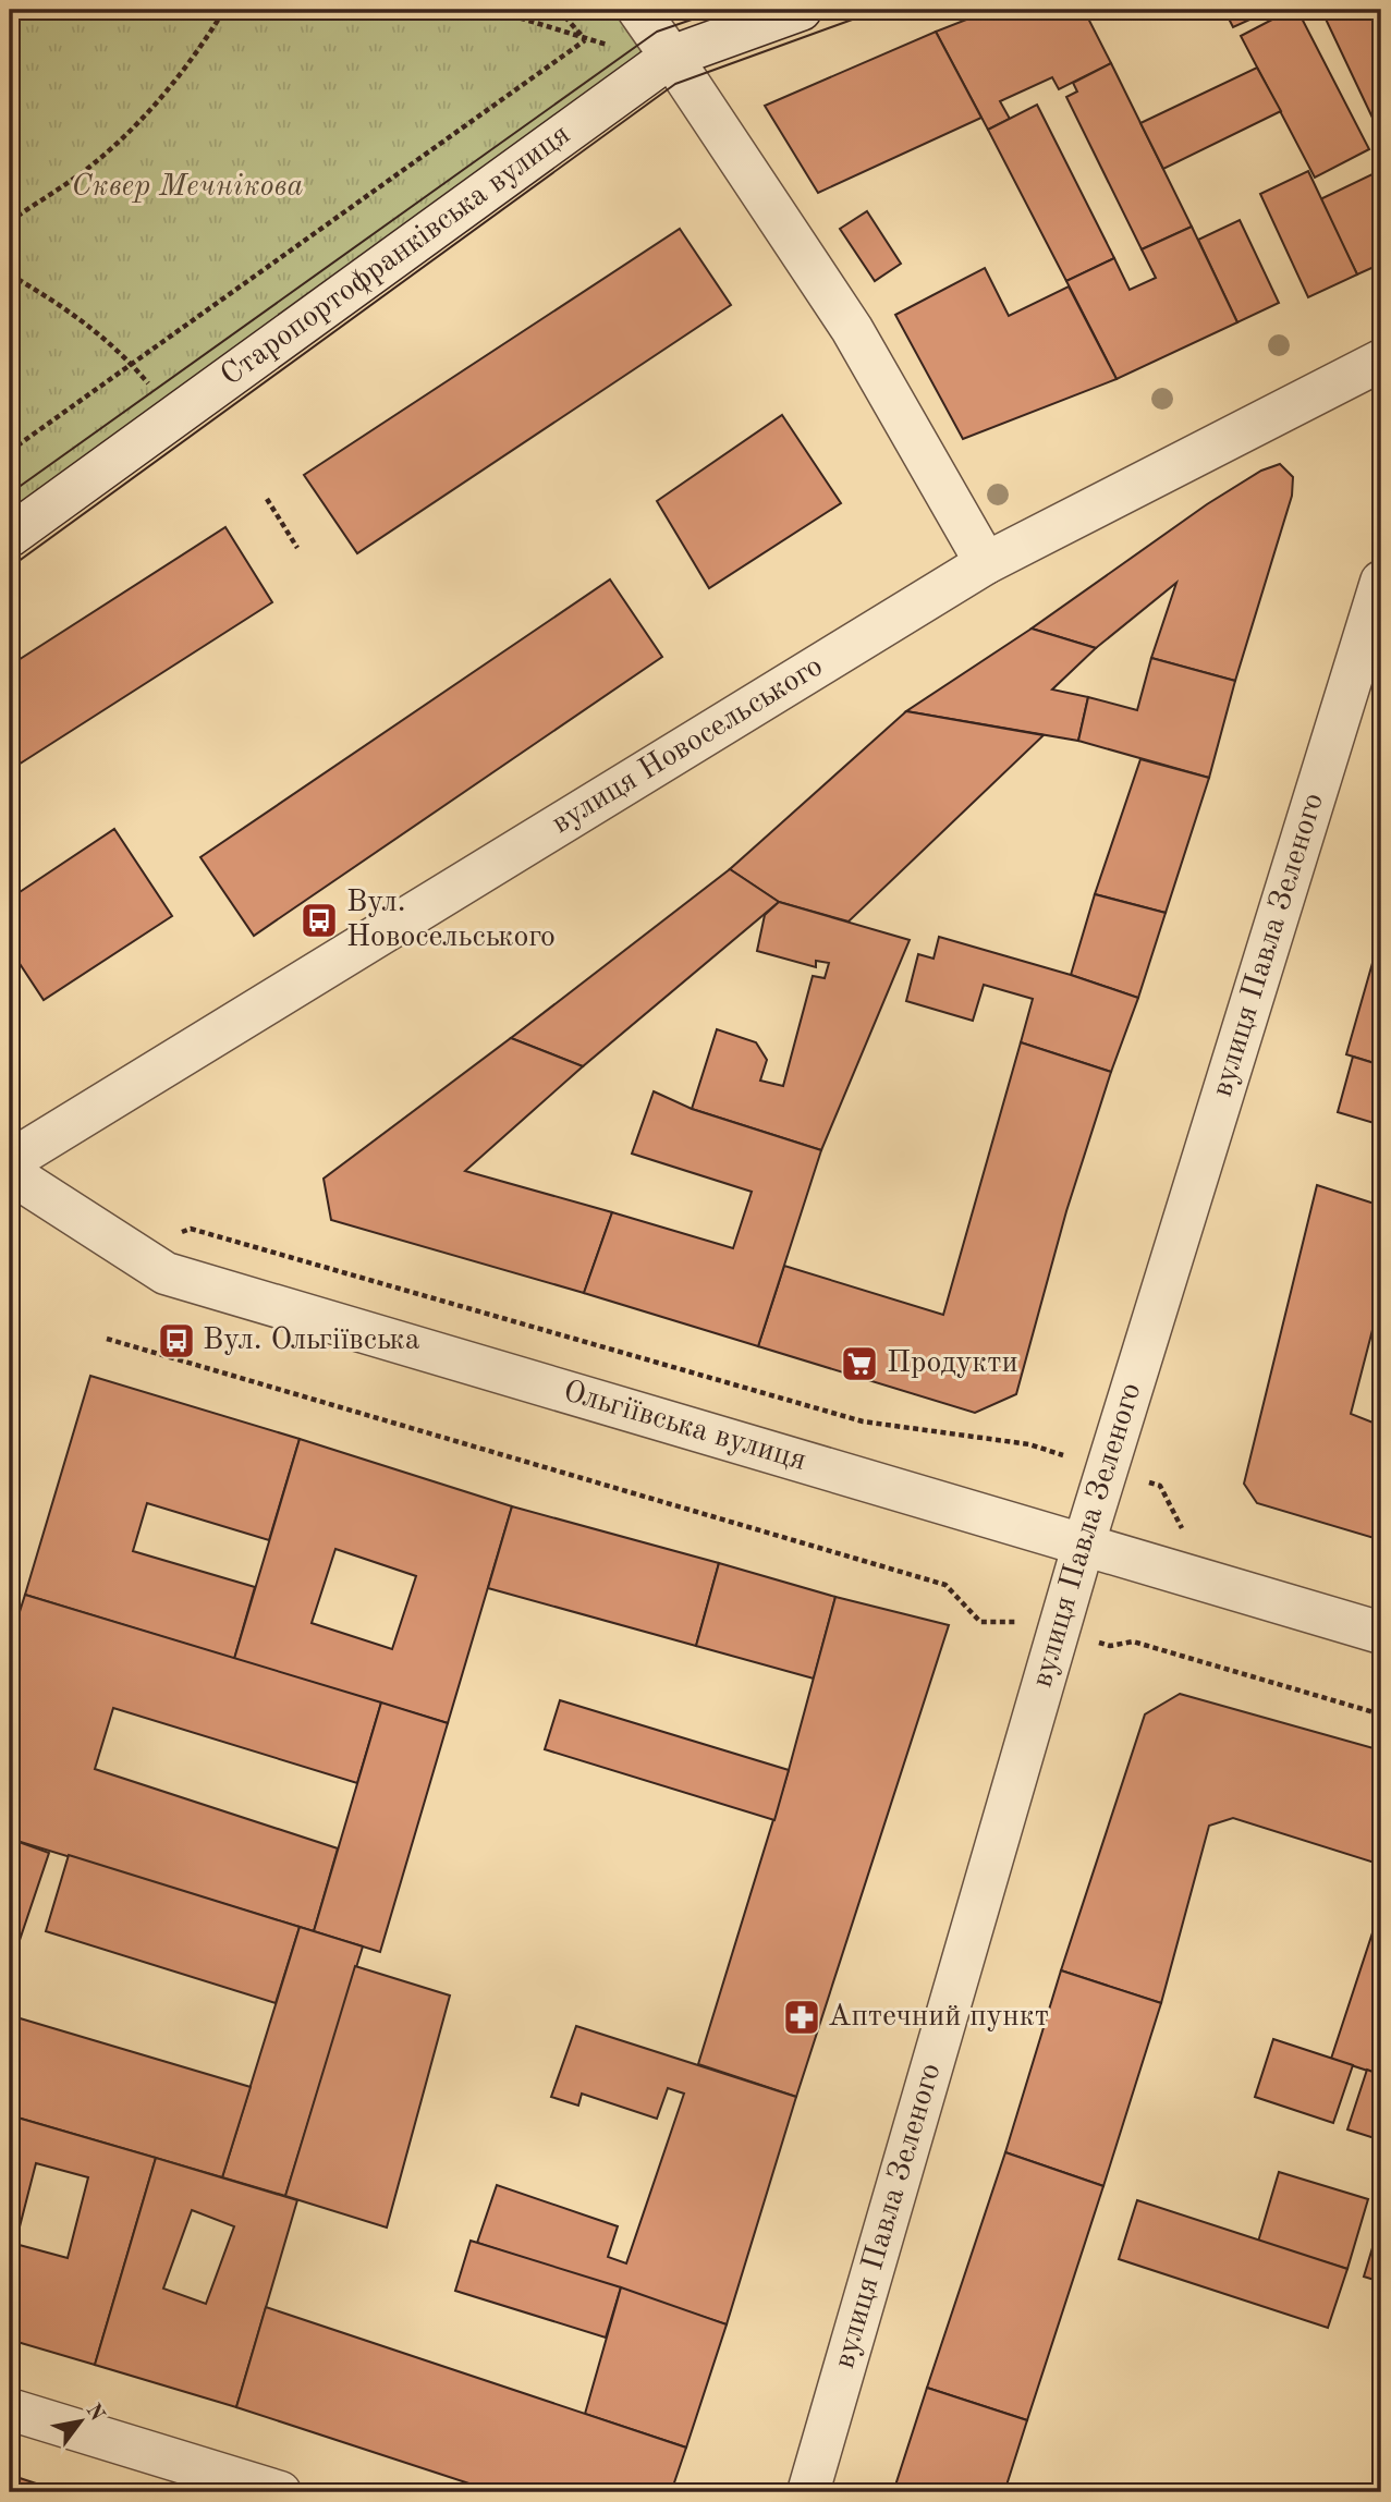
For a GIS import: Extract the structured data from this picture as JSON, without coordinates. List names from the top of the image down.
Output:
{
  "streets": {
    "street": [
      "Старопортофранківська вулиця",
      "вулиця Новосельського",
      "вулиця Павла Зеленого",
      "Ольгіївська вулиця"
    ]
  },
  "crossings": [
    ["вулиця Павла Зеленого", "Ольгіївська вулиця"]
  ],
  "parks": ["Сквер Мечнікова"],
  "places": {
    "bus stop": ["Вул. Новосельського", "Вул. Ольгіївська"],
    "supermarket": ["Продукти"],
    "pharmacy": ["Аптечний пункт"]
  },
  "north": "top right"
}
